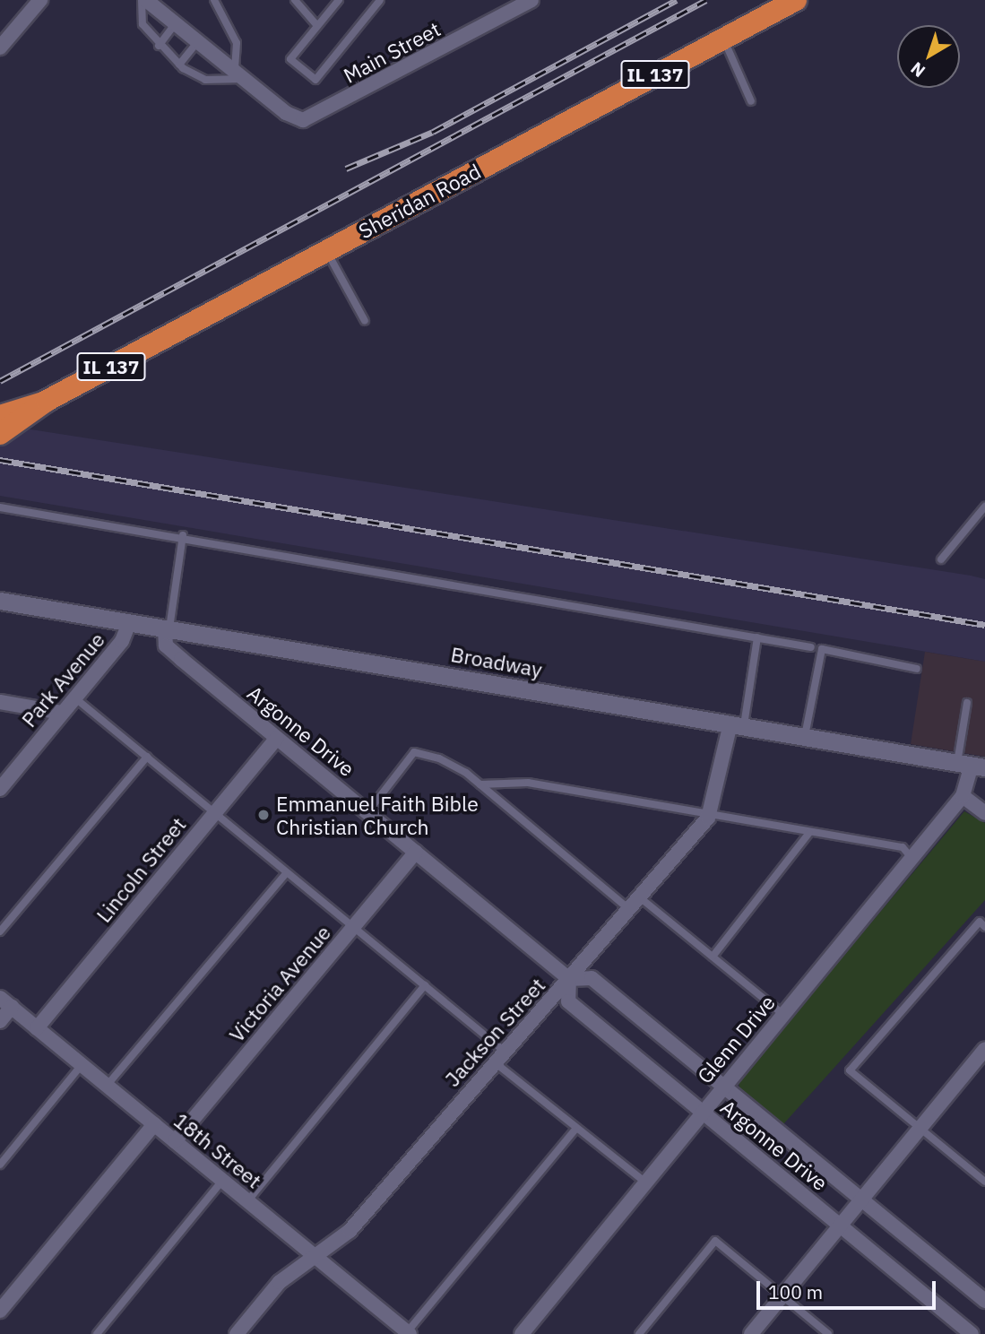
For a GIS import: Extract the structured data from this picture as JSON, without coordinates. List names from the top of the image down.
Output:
{
  "streets": {
    "highway": ["IL 137", "Sheridan Road"],
    "street": [
      "Main Street",
      "Broadway",
      "Park Avenue",
      "Argonne Drive",
      "Lincoln Street",
      "Victoria Avenue",
      "Jackson Street",
      "Glenn Drive",
      "18th Street"
    ]
  },
  "crossings": [
    ["Broadway", "Park Avenue"],
    ["Broadway", "Argonne Drive"],
    ["Broadway", "Jackson Street"],
    ["Broadway", "Glenn Drive"],
    ["Argonne Drive", "Lincoln Street"],
    ["Argonne Drive", "Victoria Avenue"],
    ["Argonne Drive", "Jackson Street"],
    ["Argonne Drive", "Glenn Drive"],
    ["Lincoln Street", "18th Street"],
    ["Victoria Avenue", "18th Street"],
    ["Jackson Street", "18th Street"]
  ],
  "places": ["Emmanuel Faith Bible Christian Church"],
  "scale_bar": "100 m",
  "north": "bottom left"
}
